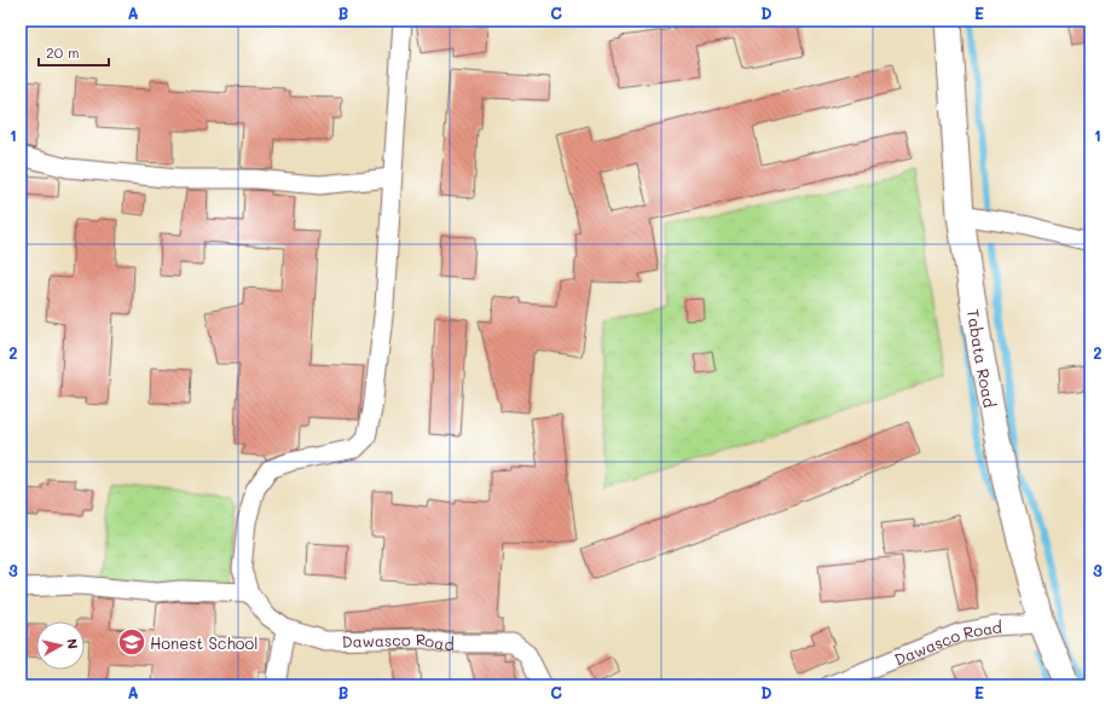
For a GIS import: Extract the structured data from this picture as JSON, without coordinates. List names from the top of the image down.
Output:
{
  "streets": {
    "main road": ["Tabata Road"],
    "street": ["Dawasco Road"]
  },
  "crossings": [
    ["Tabata Road", "Dawasco Road"]
  ],
  "places": {
    "school or university": ["Honest School"]
  },
  "scale_bar": "20 m",
  "north": "right",
  "grid": {
    "columns": [
      "A",
      "B",
      "C",
      "D",
      "E"
    ],
    "rows": ["1", "2", "3"]
  }
}
